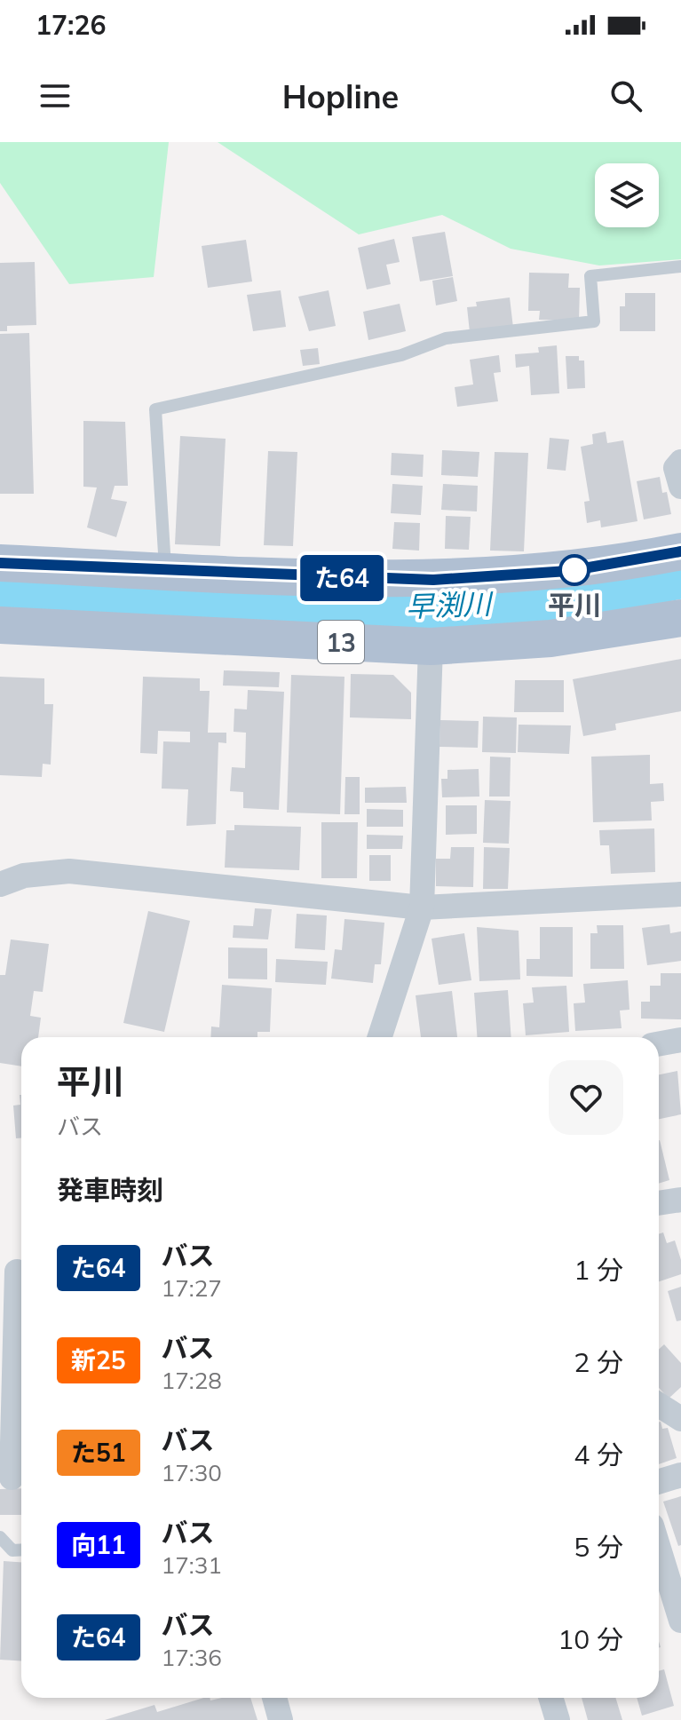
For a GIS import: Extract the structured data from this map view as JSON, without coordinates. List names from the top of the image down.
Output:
{
  "streets": {
    "main road": ["13"]
  },
  "water": ["早渕川"],
  "places": ["平川"],
  "lines": ["bus line た64"],
  "page": {
    "status": "17:26",
    "header": "Hopline",
    "on_map": "た64",
    "heading": [
      ["平川", "バス"],
      "発車時刻"
    ],
    "list": [
      {
        "mark": "た64",
        "name": "バス",
        "note": "17:27",
        "value": "1 分"
      },
      {
        "mark": "新25",
        "name": "バス",
        "note": "17:28",
        "value": "2 分"
      },
      {
        "mark": "た51",
        "name": "バス",
        "note": "17:30",
        "value": "4 分"
      },
      {
        "mark": "向11",
        "name": "バス",
        "note": "17:31",
        "value": "5 分"
      },
      {
        "mark": "た64",
        "name": "バス",
        "note": "17:36",
        "value": "10 分"
      }
    ]
  }
}
